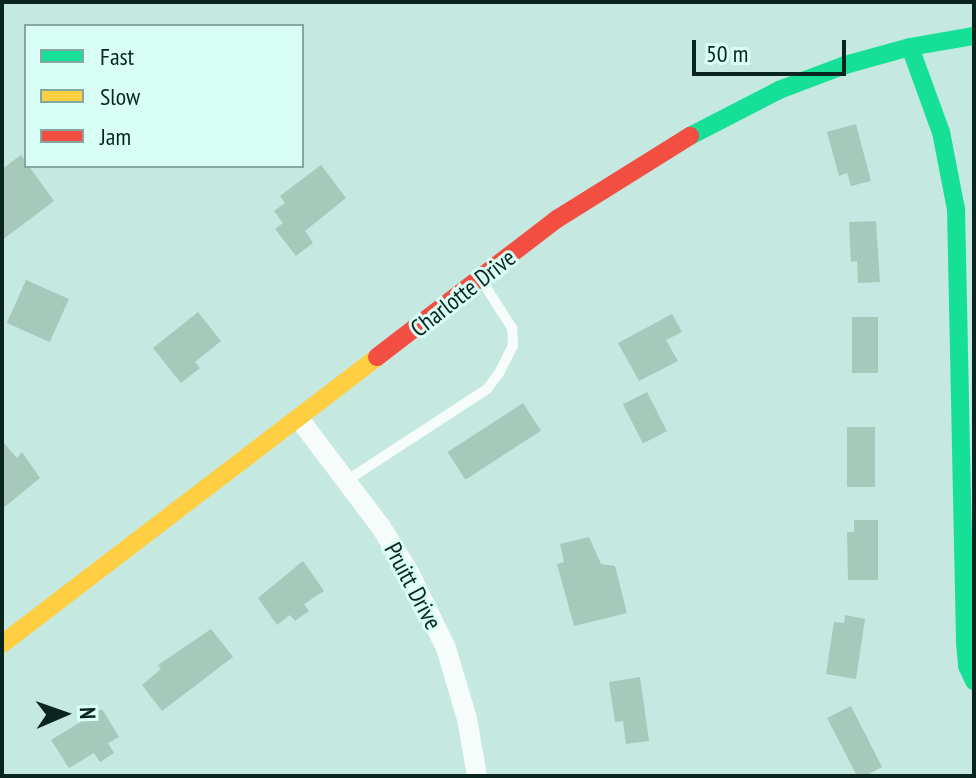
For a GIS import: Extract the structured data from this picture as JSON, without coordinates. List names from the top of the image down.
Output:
{
  "streets": {
    "street": ["Charlotte Drive", "Pruitt Drive"]
  },
  "crossings": [
    ["Charlotte Drive", "Pruitt Drive"]
  ],
  "legend": ["Fast", "Slow", "Jam"],
  "scale_bar": "50 m",
  "north": "right"
}
